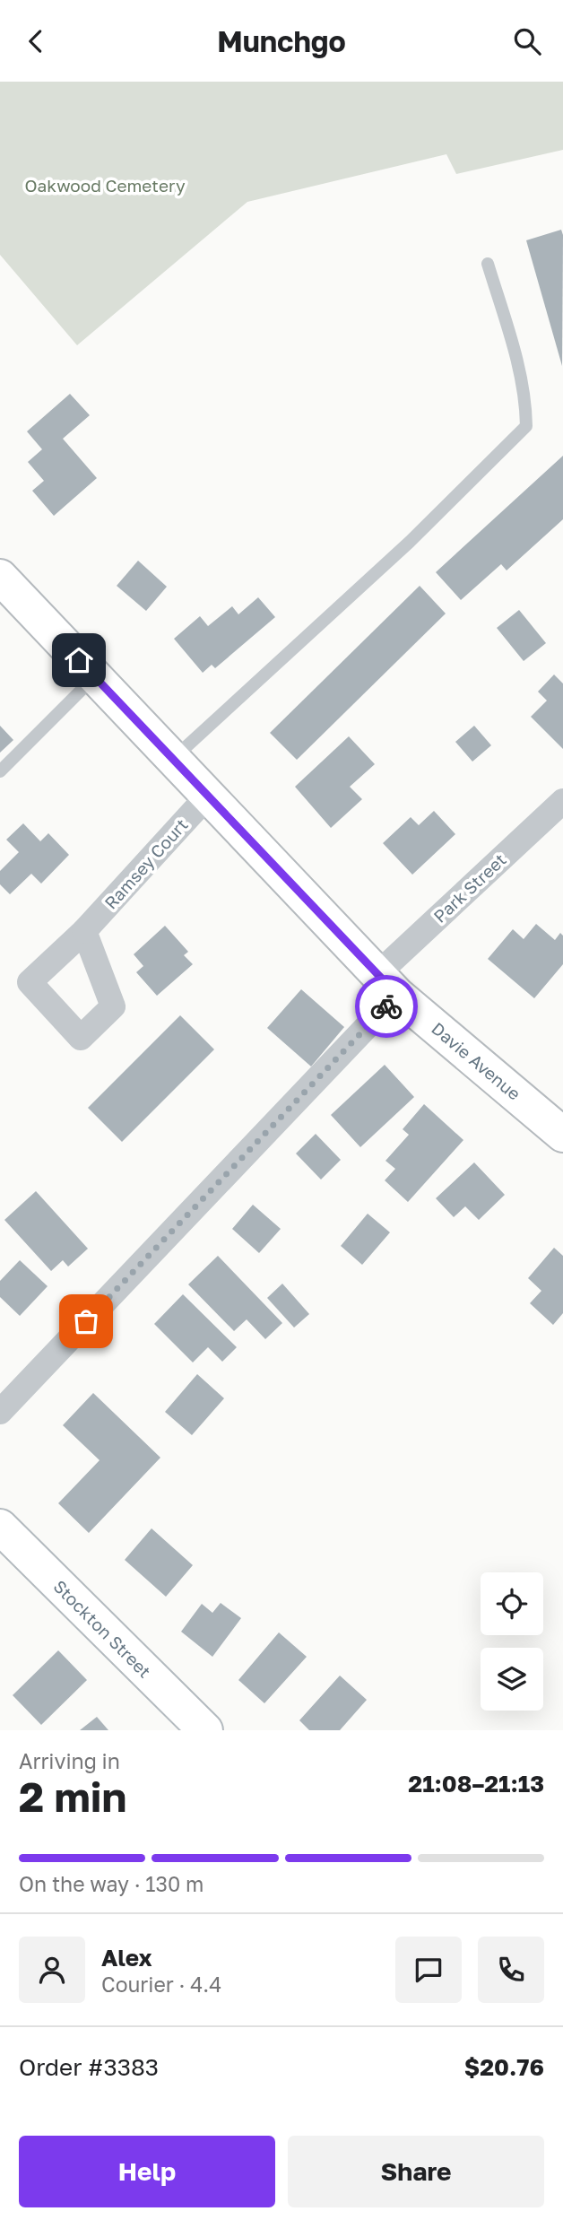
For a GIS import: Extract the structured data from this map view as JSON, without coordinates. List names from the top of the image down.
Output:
{
  "streets": {
    "main road": ["Davie Avenue", "Stockton Street"],
    "street": ["Ramsey Court", "Park Street"]
  },
  "crossings": [
    ["Ramsey Court", "Davie Avenue"],
    ["Park Street", "Davie Avenue"]
  ],
  "parks": ["Oakwood Cemetery"],
  "page": {
    "header": "Munchgo",
    "heading": ["2 min", "Arriving in", "21:08–21:13"],
    "panel": [
      "Alex",
      "Courier · 4.4",
      "Order #3383",
      "$20.76"
    ],
    "bar": "On the way · 130 m",
    "buttons": ["Help", "Share"]
  }
}
